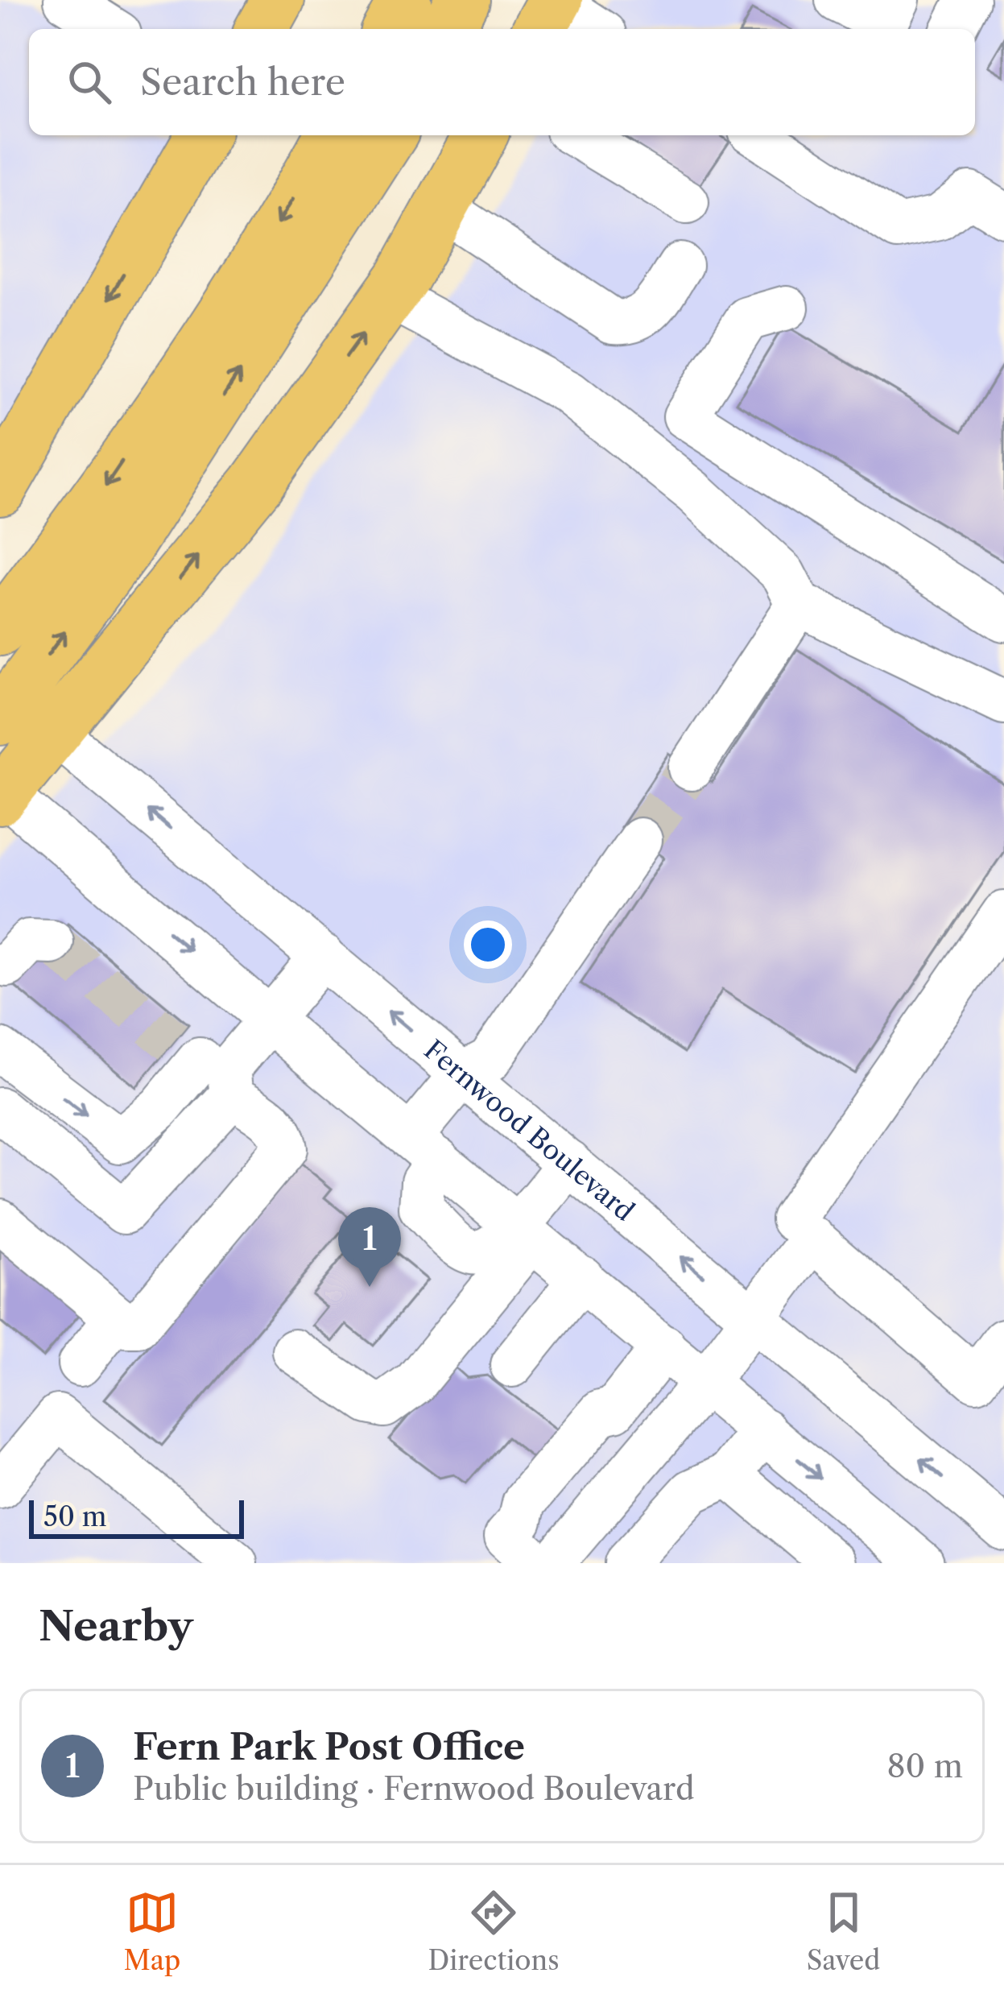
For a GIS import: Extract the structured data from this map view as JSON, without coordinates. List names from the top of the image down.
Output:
{
  "streets": {
    "street": ["Fernwood Boulevard"]
  },
  "scale_bar": "50 m",
  "page": {
    "search": "Search here",
    "pins": "1",
    "scale": "50 m",
    "heading": "Nearby",
    "list": [
      {
        "mark": "1",
        "name": "Fern Park Post Office",
        "note": "Public building · Fernwood Boulevard",
        "value": "80 m"
      }
    ],
    "nav": ["Map", "Directions", "Saved"]
  }
}
